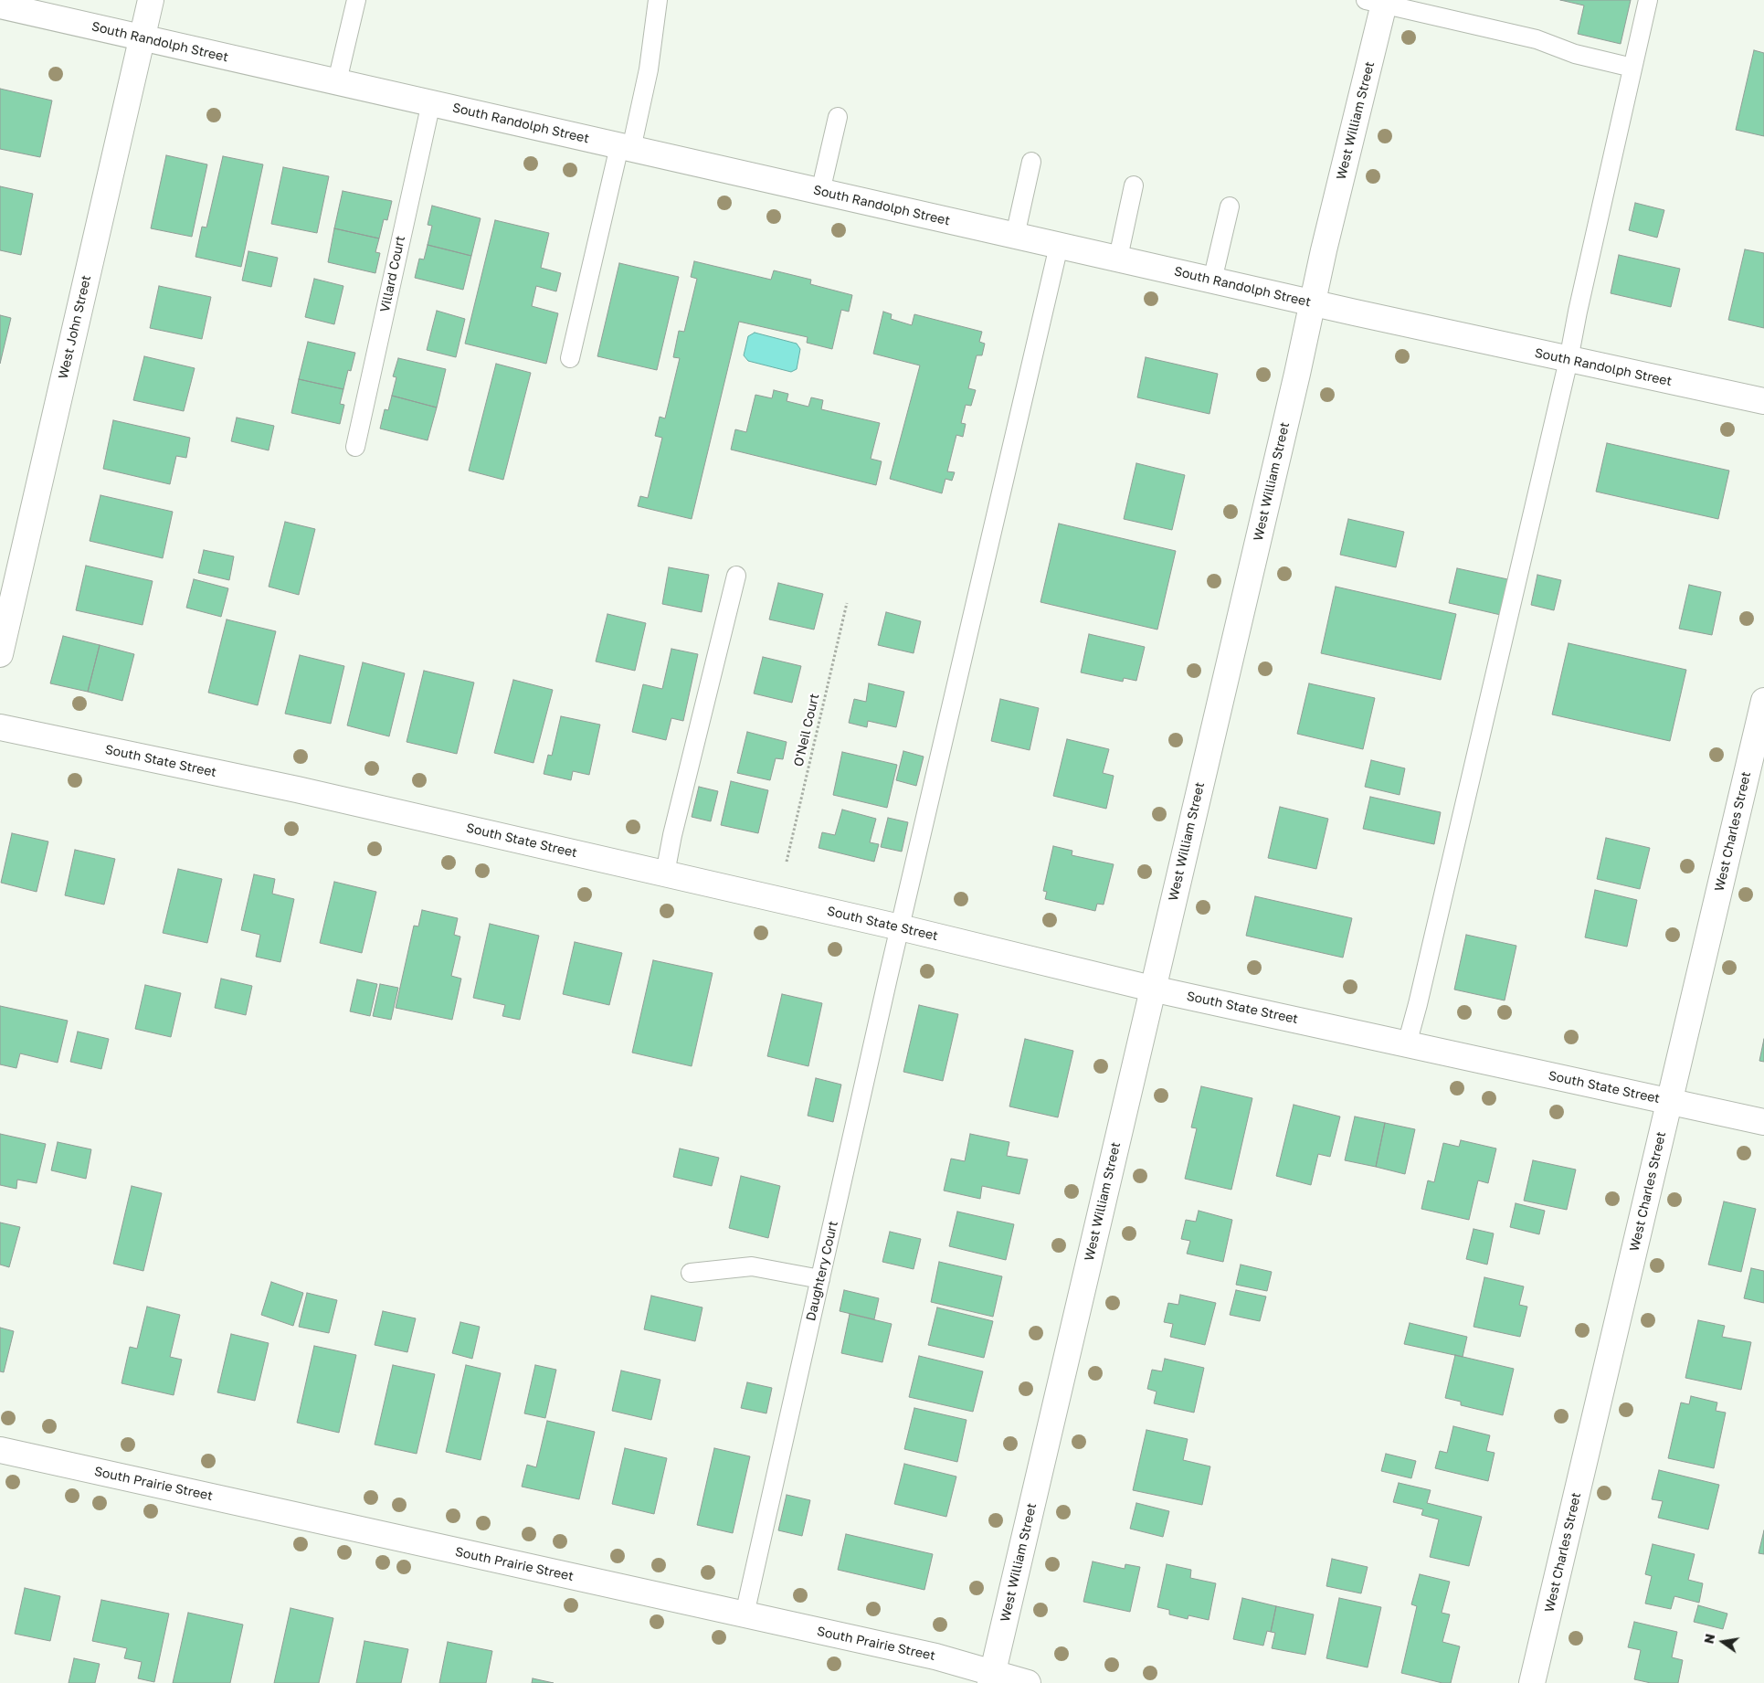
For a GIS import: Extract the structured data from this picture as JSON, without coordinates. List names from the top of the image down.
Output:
{
  "streets": {
    "street": [
      "South Randolph Street",
      "West William Street",
      "West John Street",
      "South State Street",
      "West Charles Street",
      "South Prairie Street"
    ],
    "lane": ["Villard Court", "Daughtery Court"],
    "path": ["O'Neil Court"]
  },
  "crossings": [
    ["South Randolph Street", "West William Street"],
    ["South Randolph Street", "Villard Court"],
    ["South Randolph Street", "West John Street"],
    ["South Randolph Street", "Daughtery Court"],
    ["West William Street", "South State Street"],
    ["West William Street", "South Prairie Street"],
    ["South State Street", "West Charles Street"],
    ["South State Street", "Daughtery Court"],
    ["Daughtery Court", "South Prairie Street"]
  ],
  "north": "left"
}
